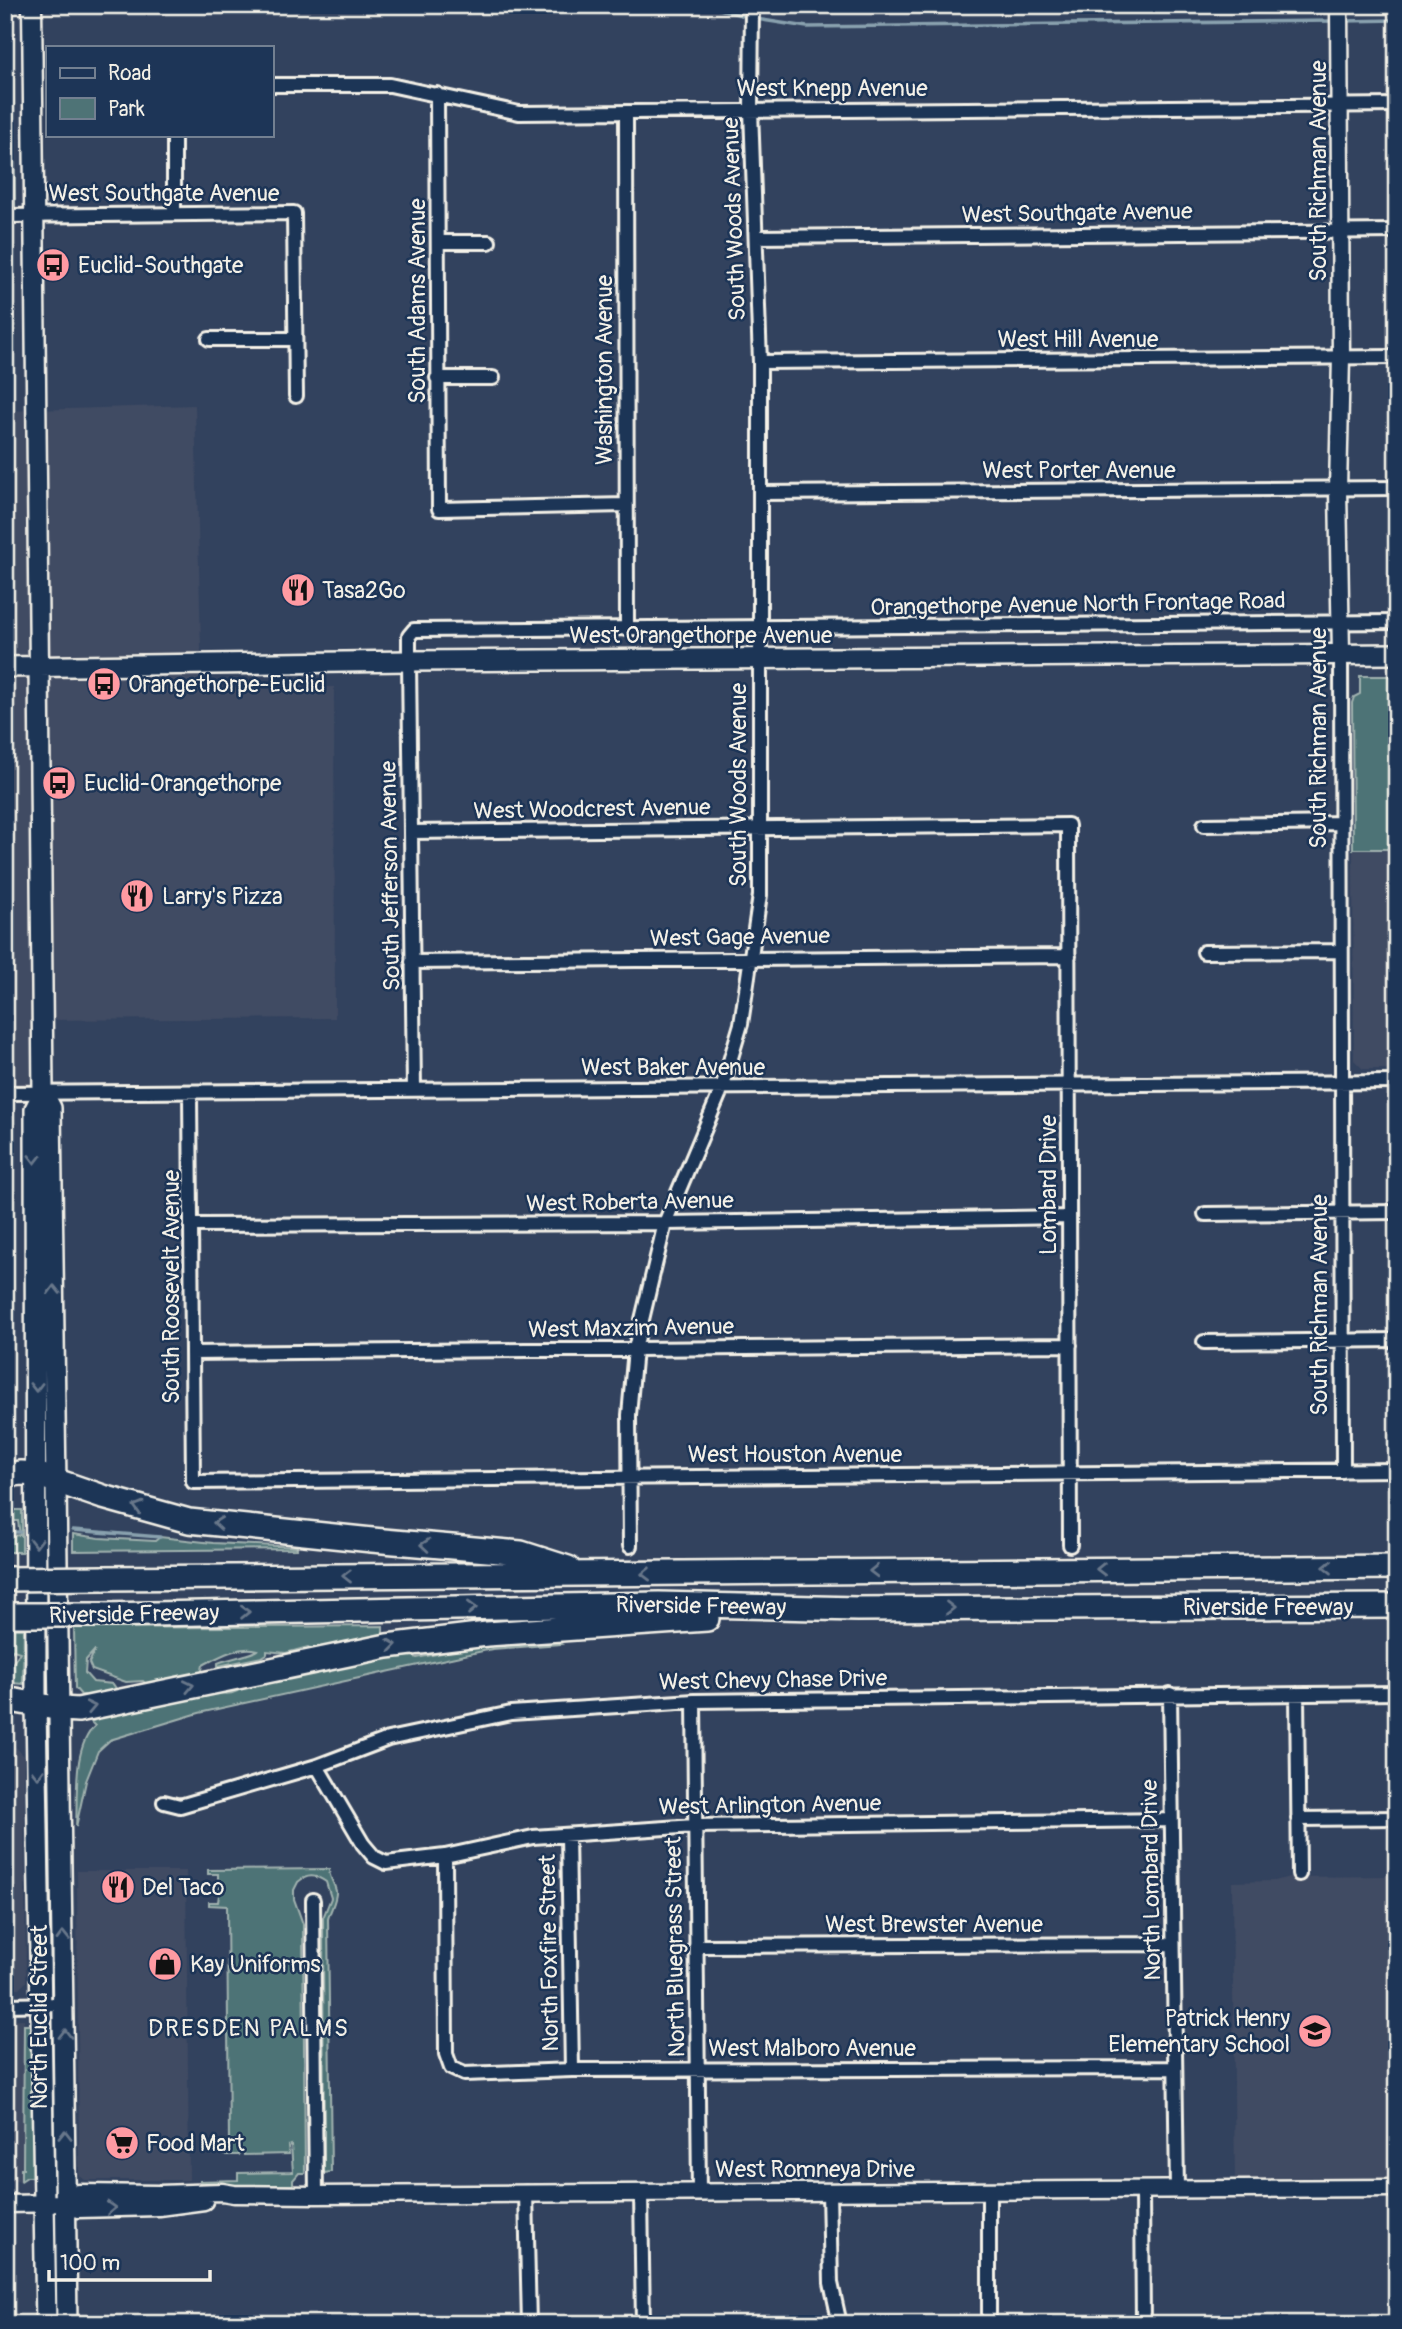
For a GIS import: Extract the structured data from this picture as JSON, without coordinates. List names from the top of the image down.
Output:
{
  "streets": {
    "highway": ["Riverside Freeway"],
    "main road": ["West Orangethorpe Avenue", "North Euclid Street"],
    "street": [
      "West Knepp Avenue",
      "South Richman Avenue",
      "West Southgate Avenue",
      "South Woods Avenue",
      "South Adams Avenue",
      "West Hill Avenue",
      "Washington Avenue",
      "West Porter Avenue",
      "Orangethorpe Avenue North Frontage Road",
      "West Woodcrest Avenue",
      "South Jefferson Avenue",
      "West Gage Avenue",
      "West Baker Avenue",
      "Lombard Drive",
      "West Roberta Avenue",
      "South Roosevelt Avenue",
      "West Maxzim Avenue",
      "West Houston Avenue",
      "West Chevy Chase Drive",
      "West Arlington Avenue",
      "North Lombard Drive",
      "West Brewster Avenue",
      "North Bluegrass Street",
      "North Foxfire Street",
      "West Malboro Avenue",
      "West Romneya Drive"
    ]
  },
  "crossings": [
    ["West Knepp Avenue", "South Richman Avenue"],
    ["West Knepp Avenue", "South Woods Avenue"],
    ["West Knepp Avenue", "South Adams Avenue"],
    ["West Knepp Avenue", "Washington Avenue"],
    ["South Richman Avenue", "West Southgate Avenue"],
    ["South Richman Avenue", "West Hill Avenue"],
    ["South Richman Avenue", "West Porter Avenue"],
    ["South Richman Avenue", "Orangethorpe Avenue North Frontage Road"],
    ["South Richman Avenue", "West Orangethorpe Avenue"],
    ["South Richman Avenue", "West Baker Avenue"],
    ["South Richman Avenue", "West Houston Avenue"],
    ["West Southgate Avenue", "South Woods Avenue"],
    ["South Woods Avenue", "West Hill Avenue"],
    ["South Woods Avenue", "West Porter Avenue"],
    ["South Woods Avenue", "Orangethorpe Avenue North Frontage Road"],
    ["South Woods Avenue", "West Orangethorpe Avenue"],
    ["South Woods Avenue", "West Woodcrest Avenue"],
    ["South Woods Avenue", "West Gage Avenue"],
    ["South Woods Avenue", "West Baker Avenue"],
    ["South Woods Avenue", "West Roberta Avenue"],
    ["South Woods Avenue", "West Maxzim Avenue"],
    ["South Woods Avenue", "West Houston Avenue"],
    ["South Adams Avenue", "Washington Avenue"],
    ["Washington Avenue", "Orangethorpe Avenue North Frontage Road"],
    ["Orangethorpe Avenue North Frontage Road", "West Orangethorpe Avenue"],
    ["Orangethorpe Avenue North Frontage Road", "South Jefferson Avenue"],
    ["West Orangethorpe Avenue", "South Jefferson Avenue"],
    ["West Woodcrest Avenue", "South Jefferson Avenue"],
    ["West Woodcrest Avenue", "Lombard Drive"],
    ["South Jefferson Avenue", "West Gage Avenue"],
    ["South Jefferson Avenue", "West Baker Avenue"],
    ["West Gage Avenue", "Lombard Drive"],
    ["West Baker Avenue", "Lombard Drive"],
    ["West Baker Avenue", "South Roosevelt Avenue"],
    ["Lombard Drive", "West Roberta Avenue"],
    ["Lombard Drive", "West Maxzim Avenue"],
    ["Lombard Drive", "West Houston Avenue"],
    ["West Roberta Avenue", "South Roosevelt Avenue"],
    ["South Roosevelt Avenue", "West Maxzim Avenue"],
    ["South Roosevelt Avenue", "West Houston Avenue"],
    ["West Chevy Chase Drive", "West Arlington Avenue"],
    ["West Chevy Chase Drive", "North Lombard Drive"],
    ["West Chevy Chase Drive", "North Bluegrass Street"],
    ["West Arlington Avenue", "North Lombard Drive"],
    ["West Arlington Avenue", "North Bluegrass Street"],
    ["West Arlington Avenue", "North Foxfire Street"],
    ["West Arlington Avenue", "West Malboro Avenue"],
    ["North Lombard Drive", "West Brewster Avenue"],
    ["North Lombard Drive", "West Malboro Avenue"],
    ["North Lombard Drive", "West Romneya Drive"],
    ["West Brewster Avenue", "North Bluegrass Street"],
    ["North Bluegrass Street", "West Malboro Avenue"],
    ["North Bluegrass Street", "West Romneya Drive"],
    ["North Foxfire Street", "West Malboro Avenue"],
    ["North Euclid Street", "West Romneya Drive"]
  ],
  "districts": ["DRESDEN PALMS"],
  "places": {
    "bus stop": ["Euclid-Southgate", "Orangethorpe-Euclid", "Euclid-Orangethorpe"],
    "restaurant": ["Tasa2Go", "Larry's Pizza", "Del Taco"],
    "shop": ["Kay Uniforms"],
    "school or university": ["Patrick Henry Elementary School"],
    "supermarket": ["Food Mart"]
  },
  "legend": ["Road", "Park"],
  "scale_bar": "100 m"
}
